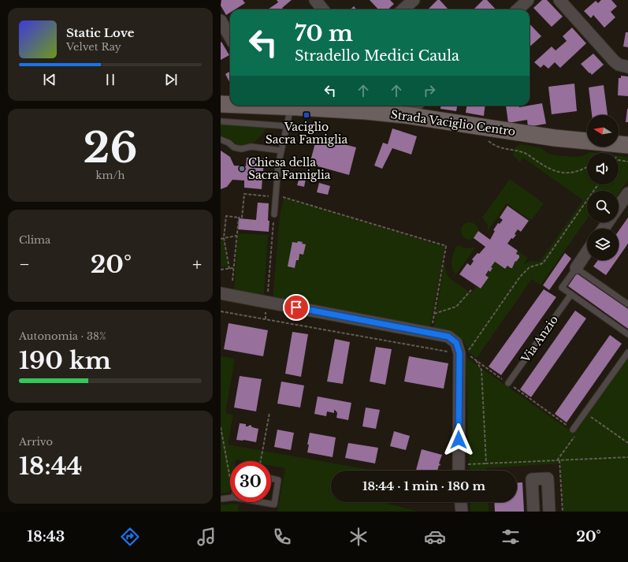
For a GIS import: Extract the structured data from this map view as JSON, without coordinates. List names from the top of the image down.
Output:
{
  "streets": {
    "street": ["Strada Vaciglio Centro"],
    "lane": ["Via Anzio"]
  },
  "places": {
    "transit": ["Vaciglio Sacra Famiglia"],
    "other": ["Chiesa della Sacra Famiglia"]
  },
  "north": "left",
  "page": {
    "turn": ["70 m", "Stradello Medici Caula"],
    "song": ["Static Love", "Velvet Ray"],
    "tile": [
      ["26", "km/h"],
      "Clima",
      ["Autonomia · 38%", "190 km"],
      ["Arrivo", "18:44"]
    ],
    "heat": ["−", "20°", "+"],
    "limit": "30",
    "trip": "18:44 · 1 min · 180 m",
    "tabs": ["18:43", "20°"]
  }
}
